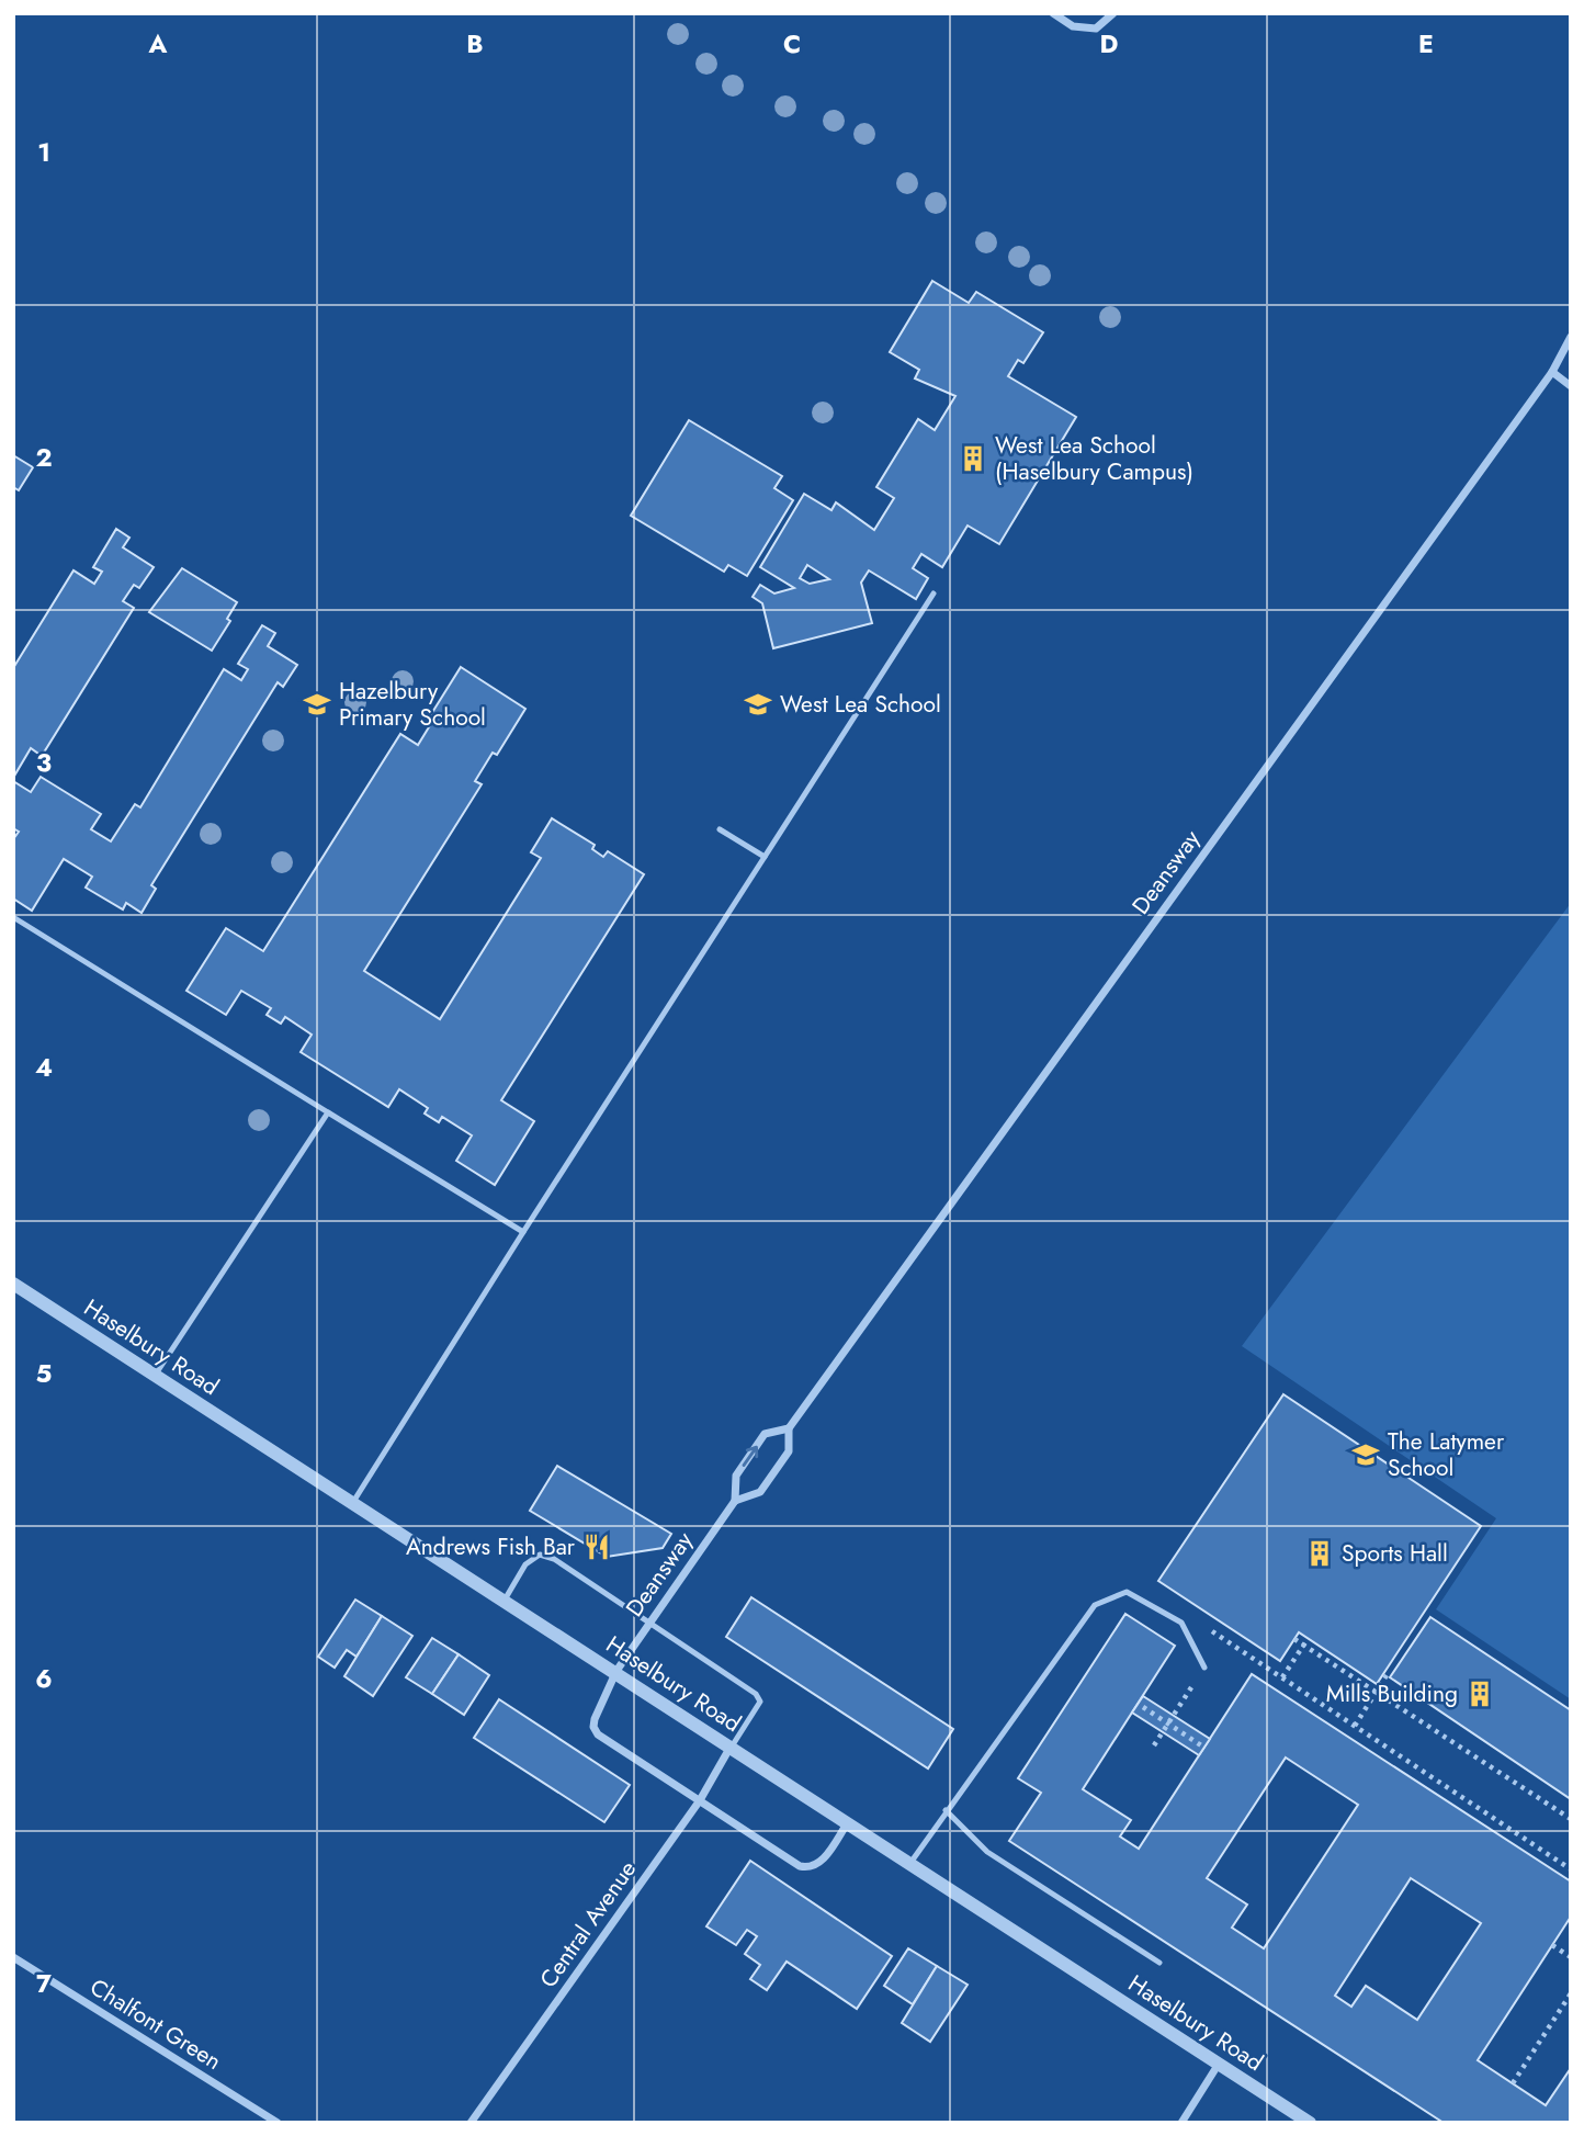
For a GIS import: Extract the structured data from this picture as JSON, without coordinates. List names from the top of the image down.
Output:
{
  "streets": {
    "street": [
      "Deansway",
      "Haselbury Road",
      "Central Avenue",
      "Chalfont Green"
    ]
  },
  "crossings": [
    ["Deansway", "Haselbury Road"],
    ["Deansway", "Central Avenue"],
    ["Haselbury Road", "Central Avenue"]
  ],
  "places": {
    "building": ["West Lea School (Haselbury Campus)", "Sports Hall", "Mills Building"],
    "school or university": ["Hazelbury Primary School", "West Lea School", "The Latymer School"],
    "restaurant": ["Andrews Fish Bar"]
  },
  "grid": {
    "columns": [
      "A",
      "B",
      "C",
      "D",
      "E"
    ],
    "rows": [
      "1",
      "2",
      "3",
      "4",
      "5",
      "6",
      "7"
    ]
  }
}
